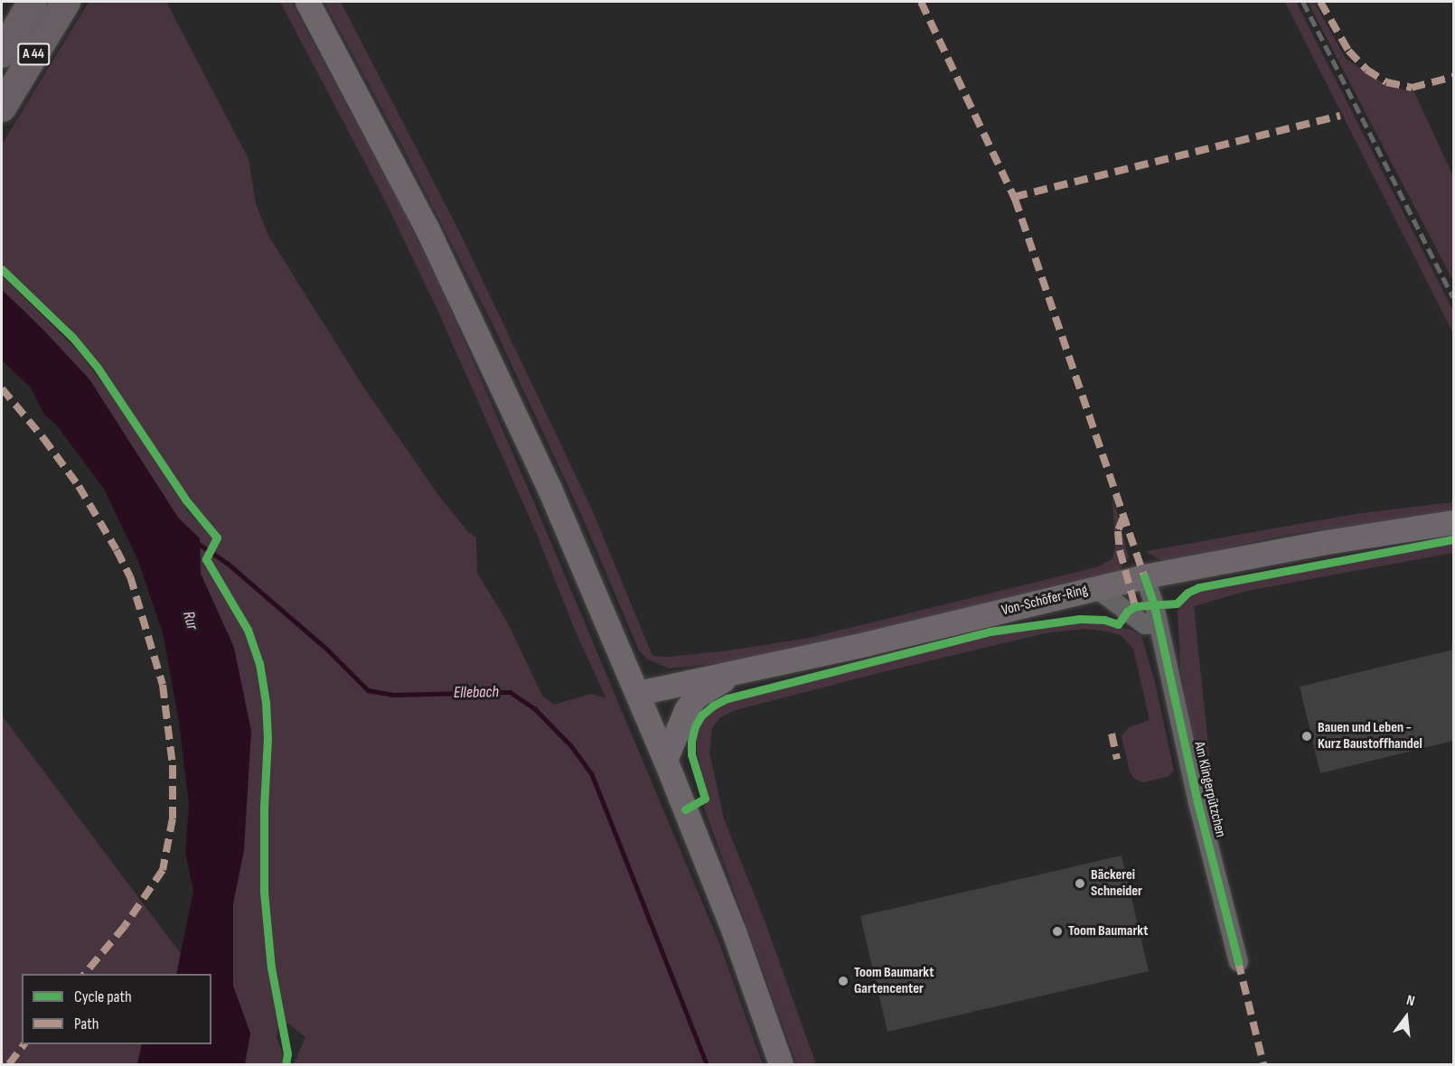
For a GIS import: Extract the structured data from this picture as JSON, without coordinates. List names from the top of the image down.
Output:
{
  "streets": {
    "highway": ["A 44"],
    "main road": ["Von-Schöfer-Ring"],
    "street": ["Am Klingerpützchen"]
  },
  "crossings": [
    ["Von-Schöfer-Ring", "Am Klingerpützchen"]
  ],
  "water": ["Rur", "Ellebach"],
  "places": [
    "Bauen und Leben - Kurz Baustoffhandel",
    "Bäckerei Schneider",
    "Toom Baumarkt",
    "Toom Baumarkt Gartencenter"
  ],
  "legend": ["Cycle path", "Path"],
  "north": "top"
}
